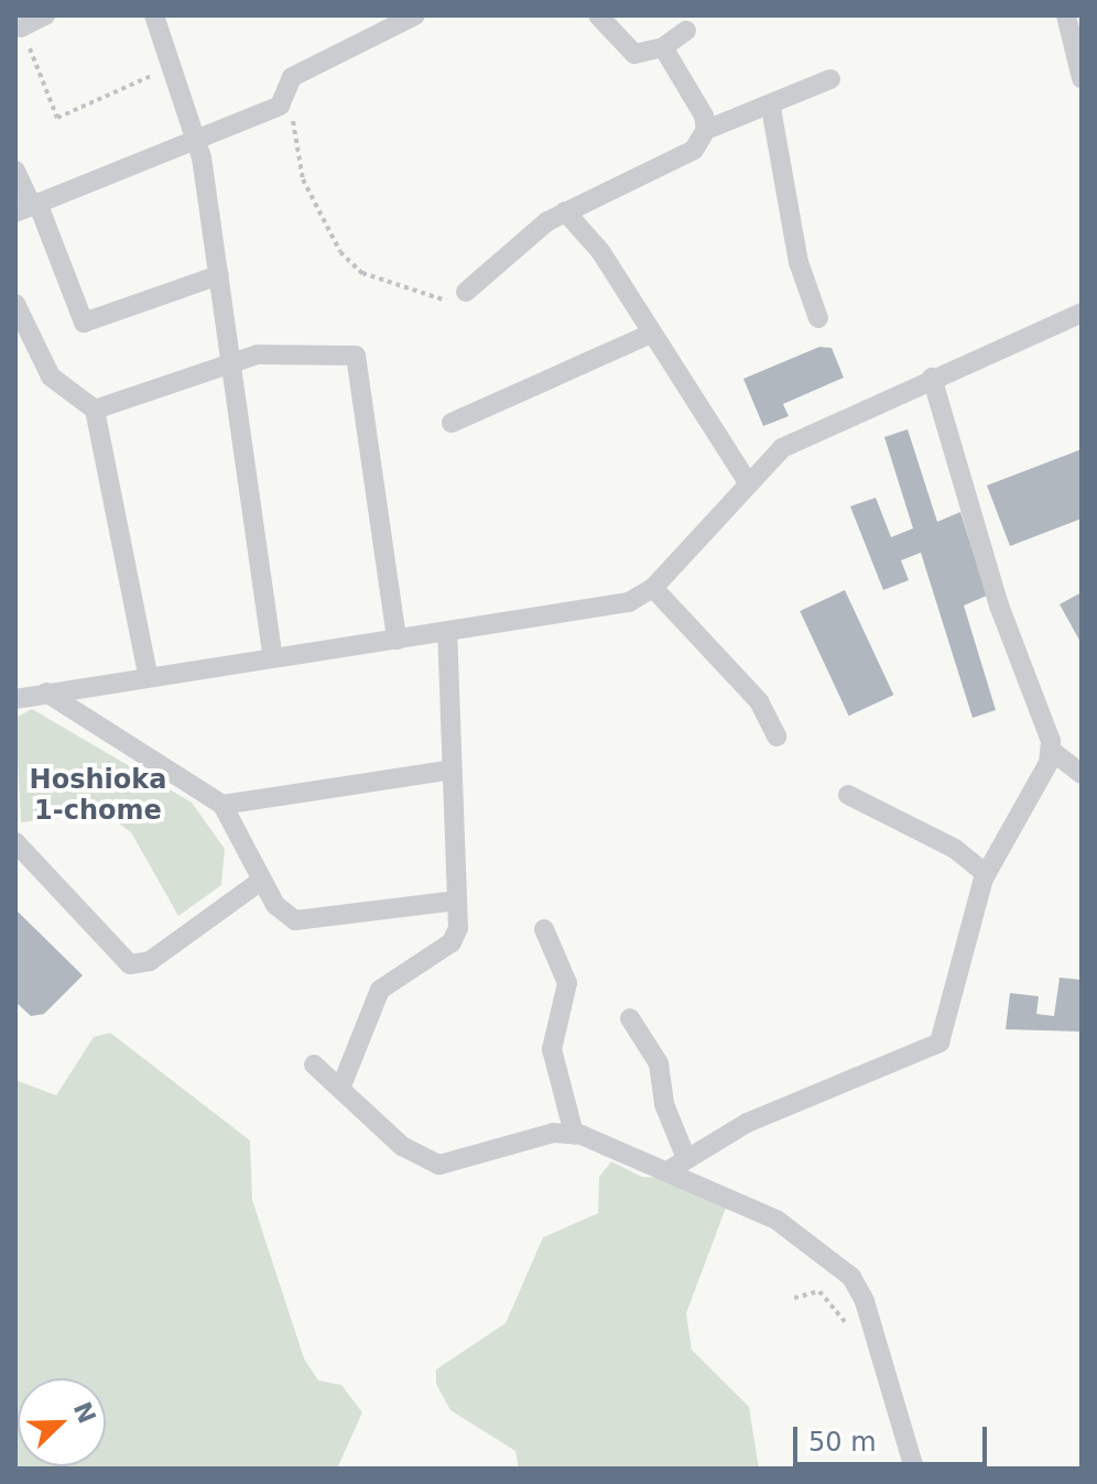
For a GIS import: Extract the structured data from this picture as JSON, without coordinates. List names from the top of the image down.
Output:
{
  "districts": ["Hoshioka 1-chome"],
  "scale_bar": "50 m",
  "north": "top right"
}
